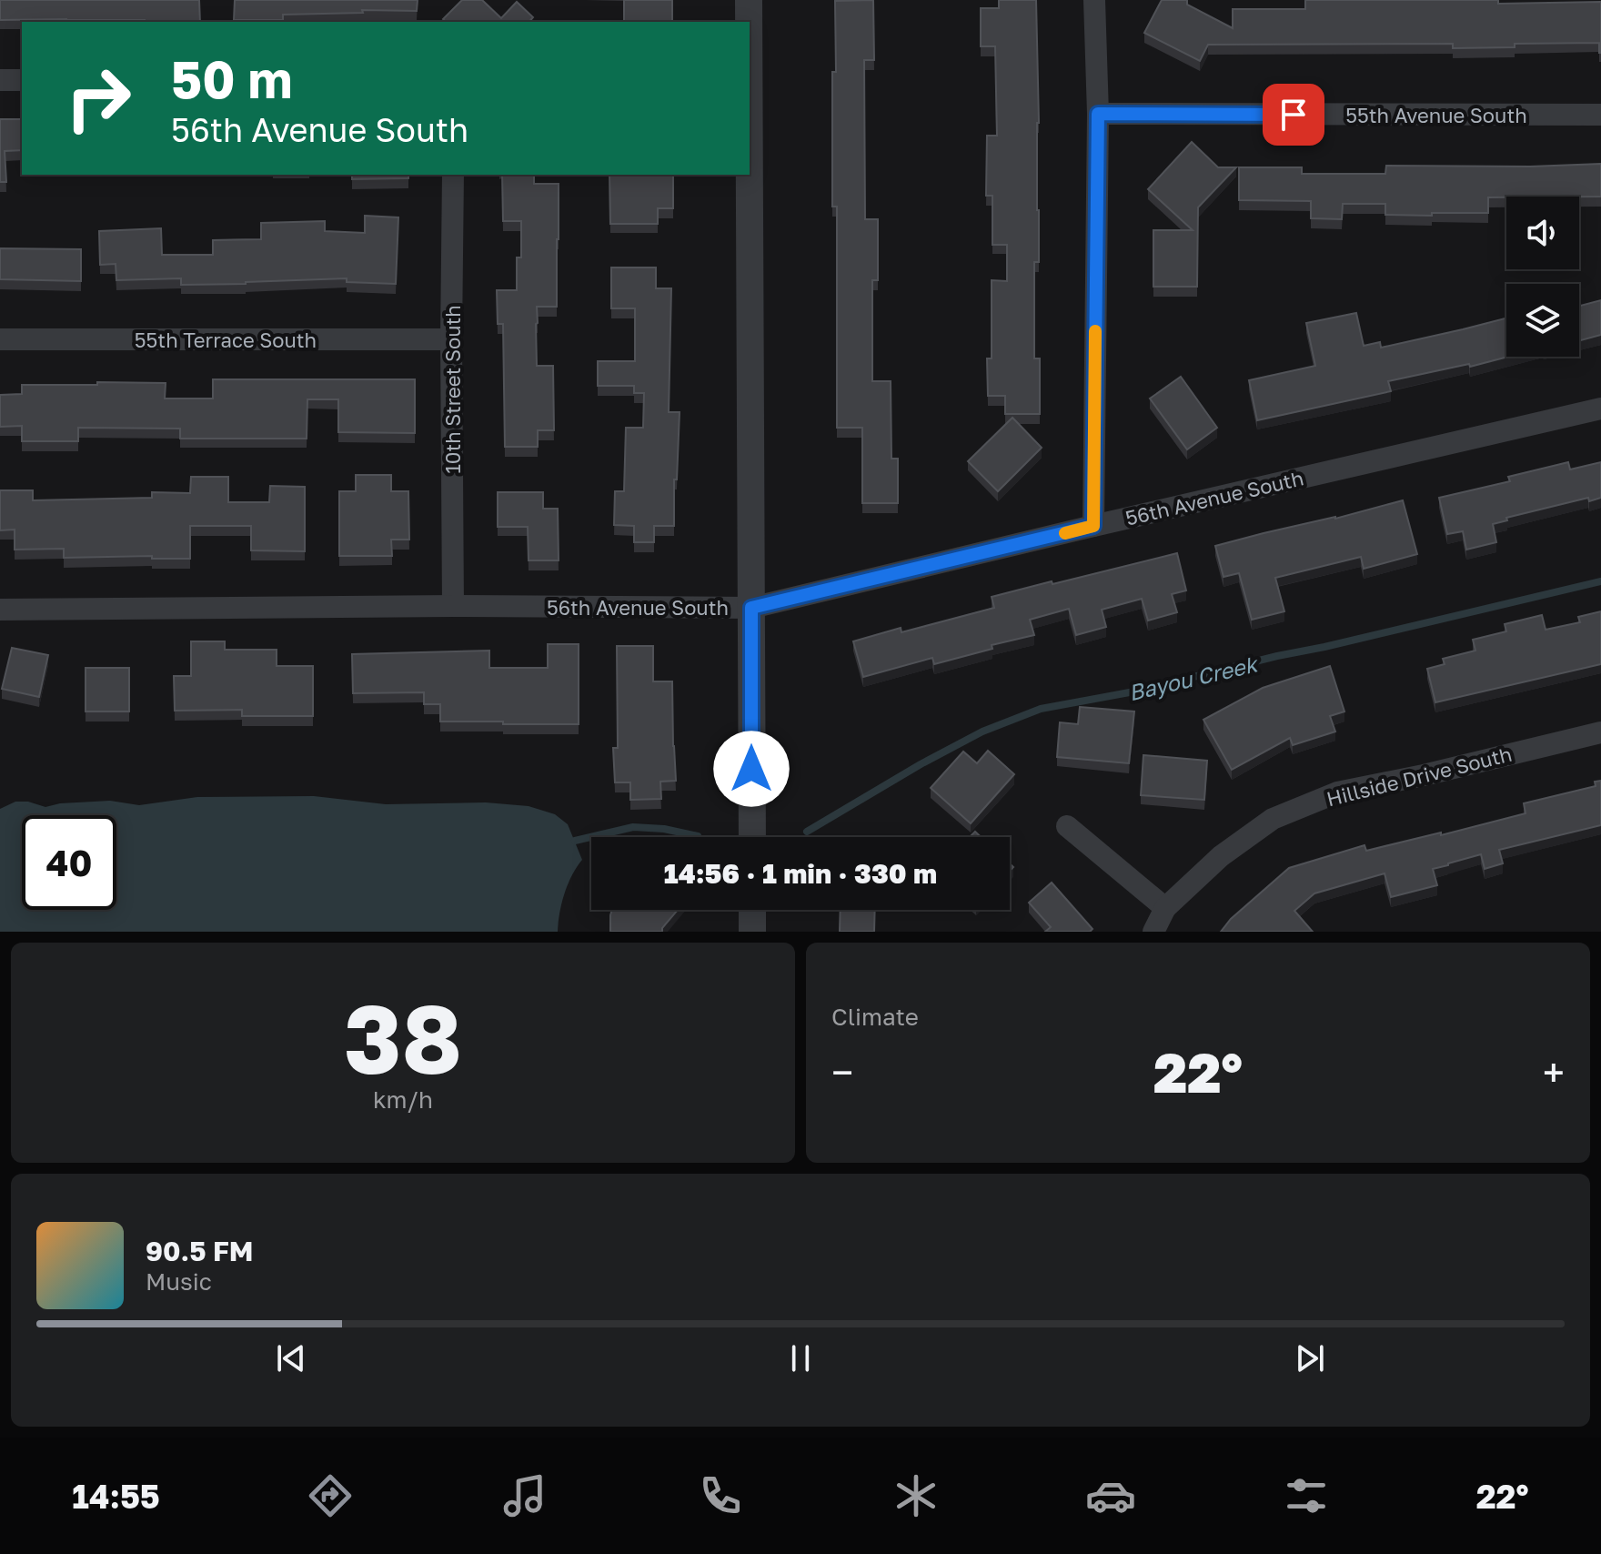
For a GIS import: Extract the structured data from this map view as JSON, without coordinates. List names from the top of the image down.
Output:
{
  "streets": {
    "street": [
      "55th Avenue South",
      "55th Terrace South",
      "10th Street South",
      "56th Avenue South",
      "Hillside Drive South"
    ]
  },
  "crossings": [
    ["55th Terrace South", "10th Street South"],
    ["10th Street South", "56th Avenue South"]
  ],
  "water": ["Bayou Creek"],
  "page": {
    "turn": ["50 m", "56th Avenue South"],
    "limit": "40",
    "trip": "14:56 · 1 min · 330 m",
    "tile": [
      ["38", "km/h"],
      "Climate"
    ],
    "heat": ["−", "22°", "+"],
    "song": ["90.5 FM", "Music"],
    "tabs": ["14:55", "22°"]
  }
}
